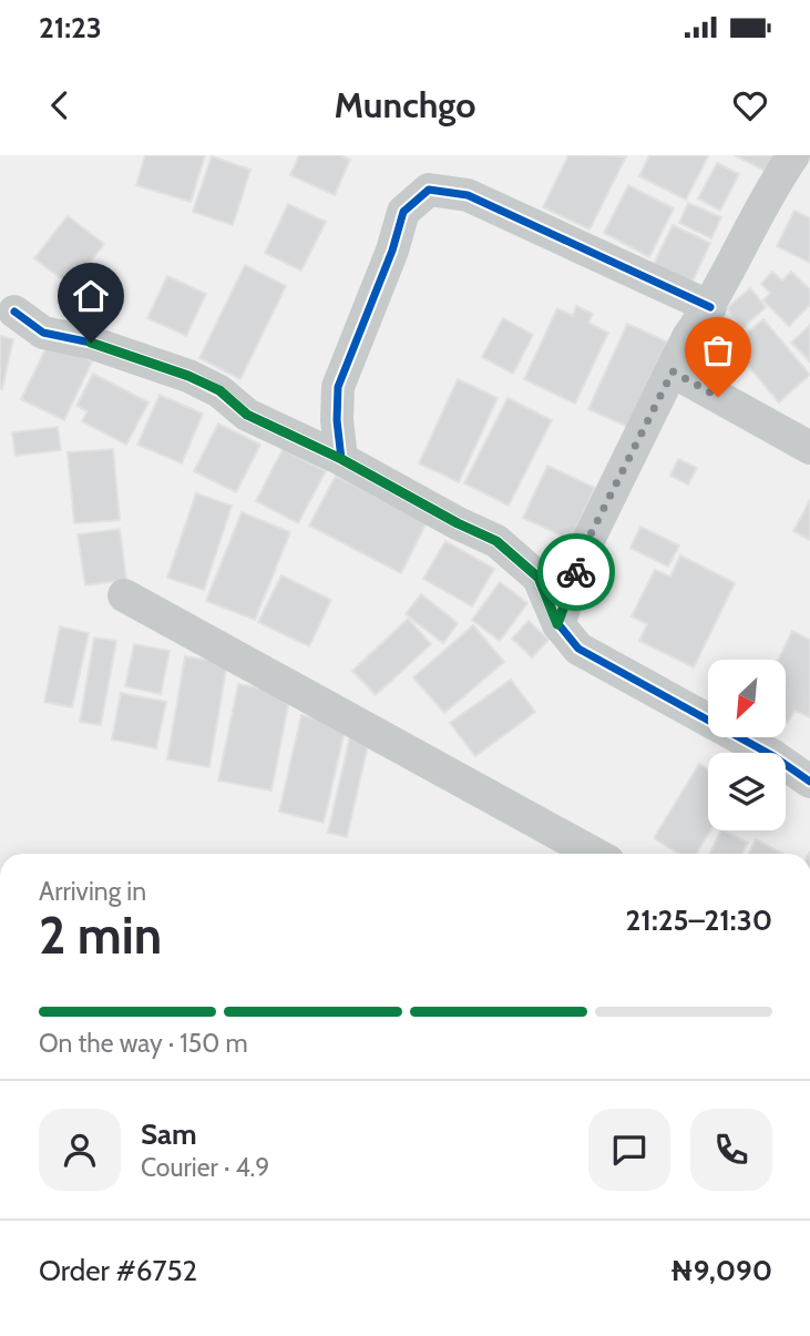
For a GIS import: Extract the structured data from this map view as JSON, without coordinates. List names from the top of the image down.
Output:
{
  "north": "bottom left",
  "page": {
    "status": "21:23",
    "header": "Munchgo",
    "heading": ["2 min", "Arriving in", "21:25–21:30"],
    "panel": [
      "Sam",
      "Courier · 4.9",
      "Order #6752",
      "₦9,090"
    ],
    "bar": "On the way · 150 m"
  }
}
